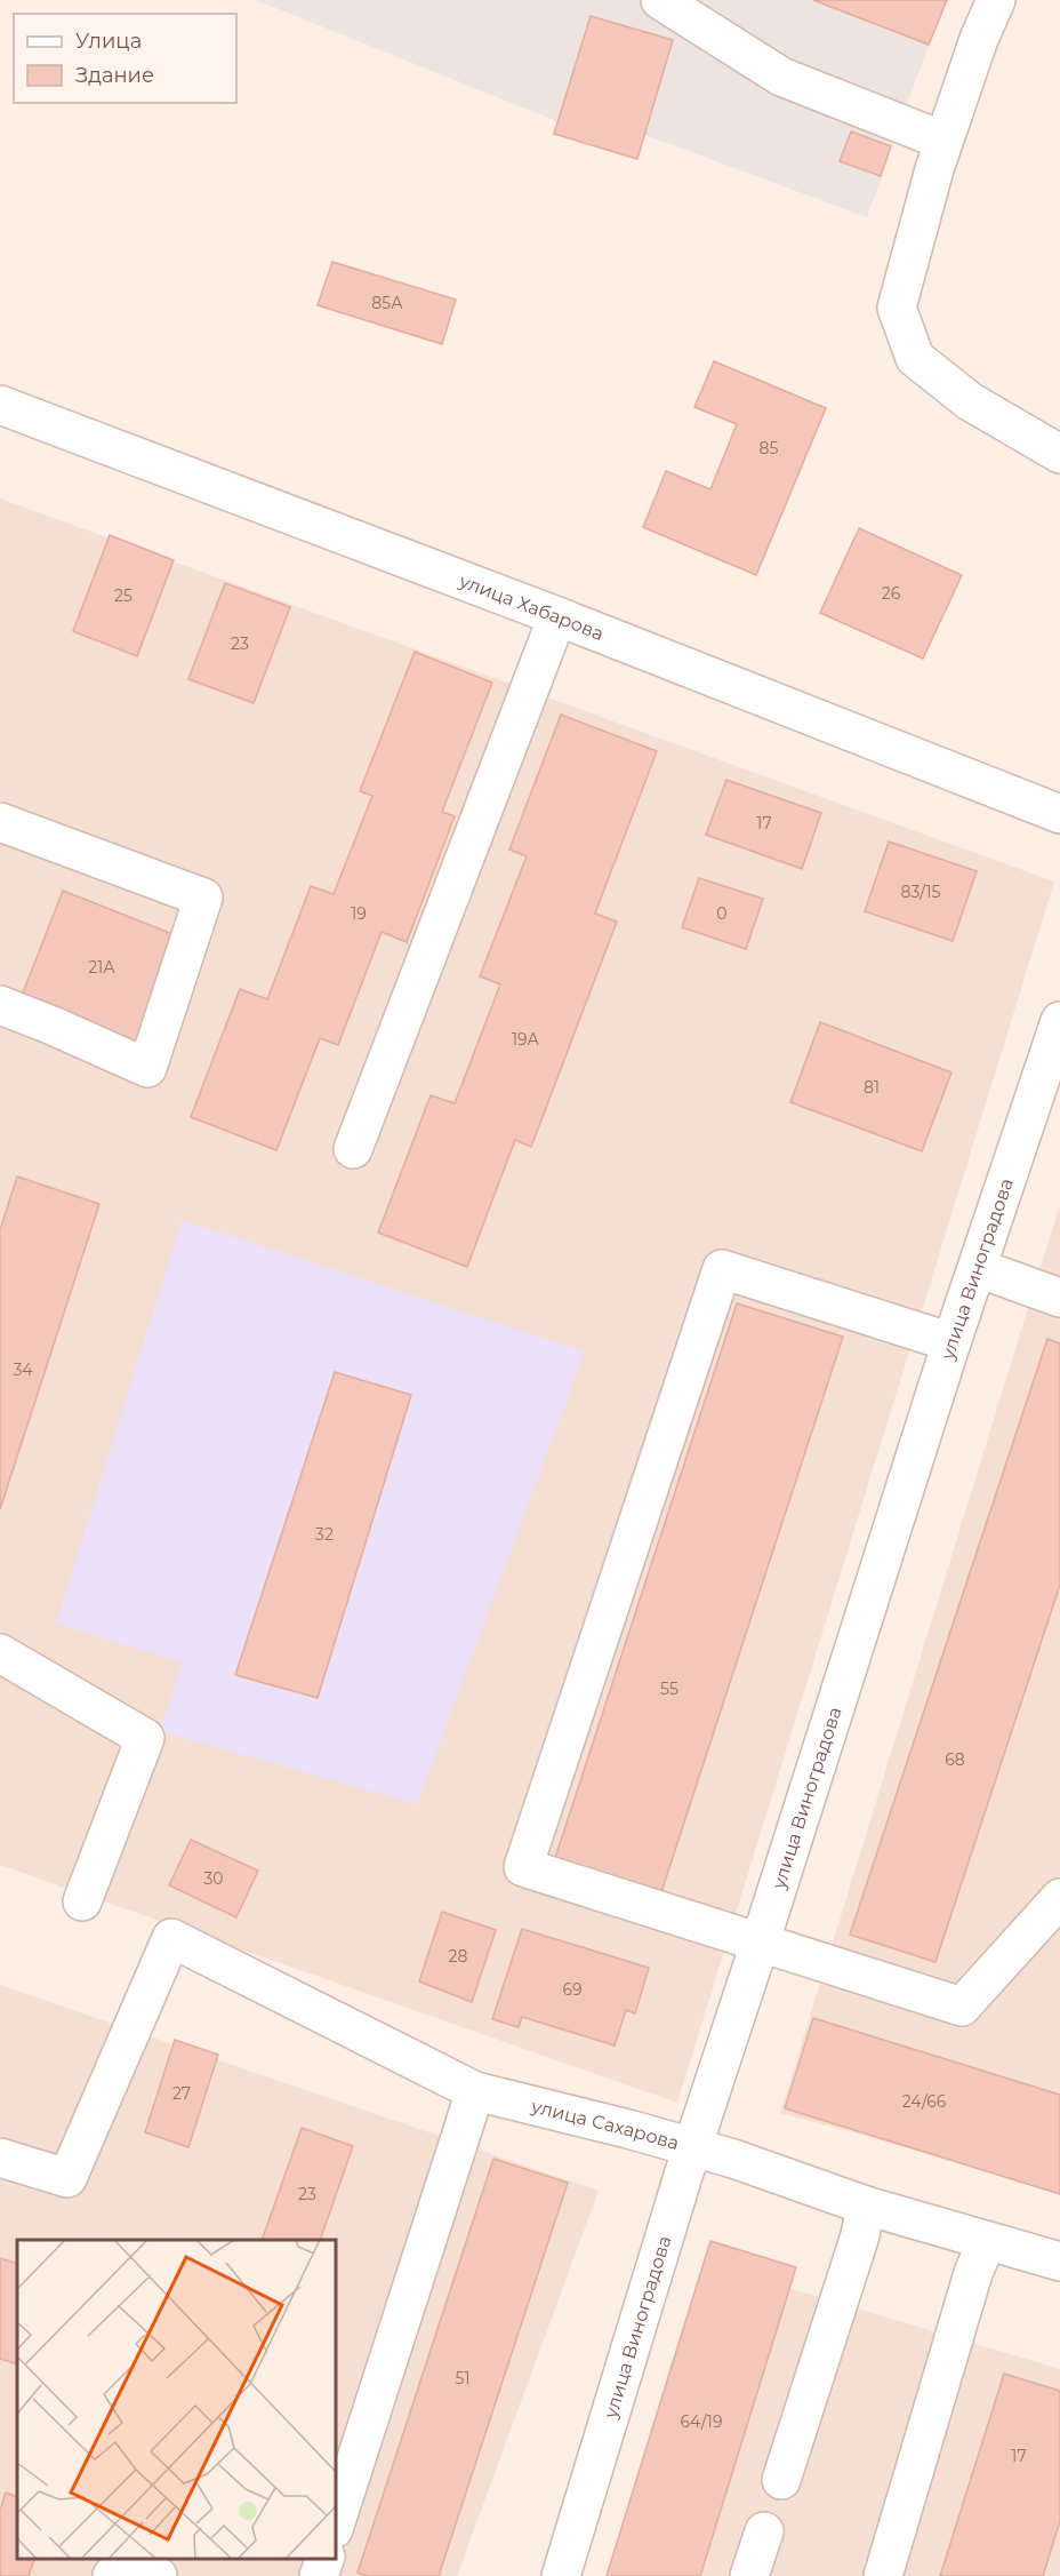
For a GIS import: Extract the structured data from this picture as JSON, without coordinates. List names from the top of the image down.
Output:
{
  "streets": {
    "street": ["улица Хабарова", "улица Виноградова", "улица Сахарова"]
  },
  "crossings": [
    ["улица Виноградова", "улица Сахарова"]
  ],
  "house_numbers": [
    "85А",
    "85",
    "26",
    "25",
    "23",
    "17",
    "83/15",
    "19",
    "0",
    "21А",
    "19А",
    "81",
    "34",
    "32",
    "55",
    "68",
    "30",
    "28",
    "69",
    "27",
    "24/66",
    "23",
    "51",
    "64/19",
    "17"
  ],
  "legend": ["Улица", "Здание"]
}
